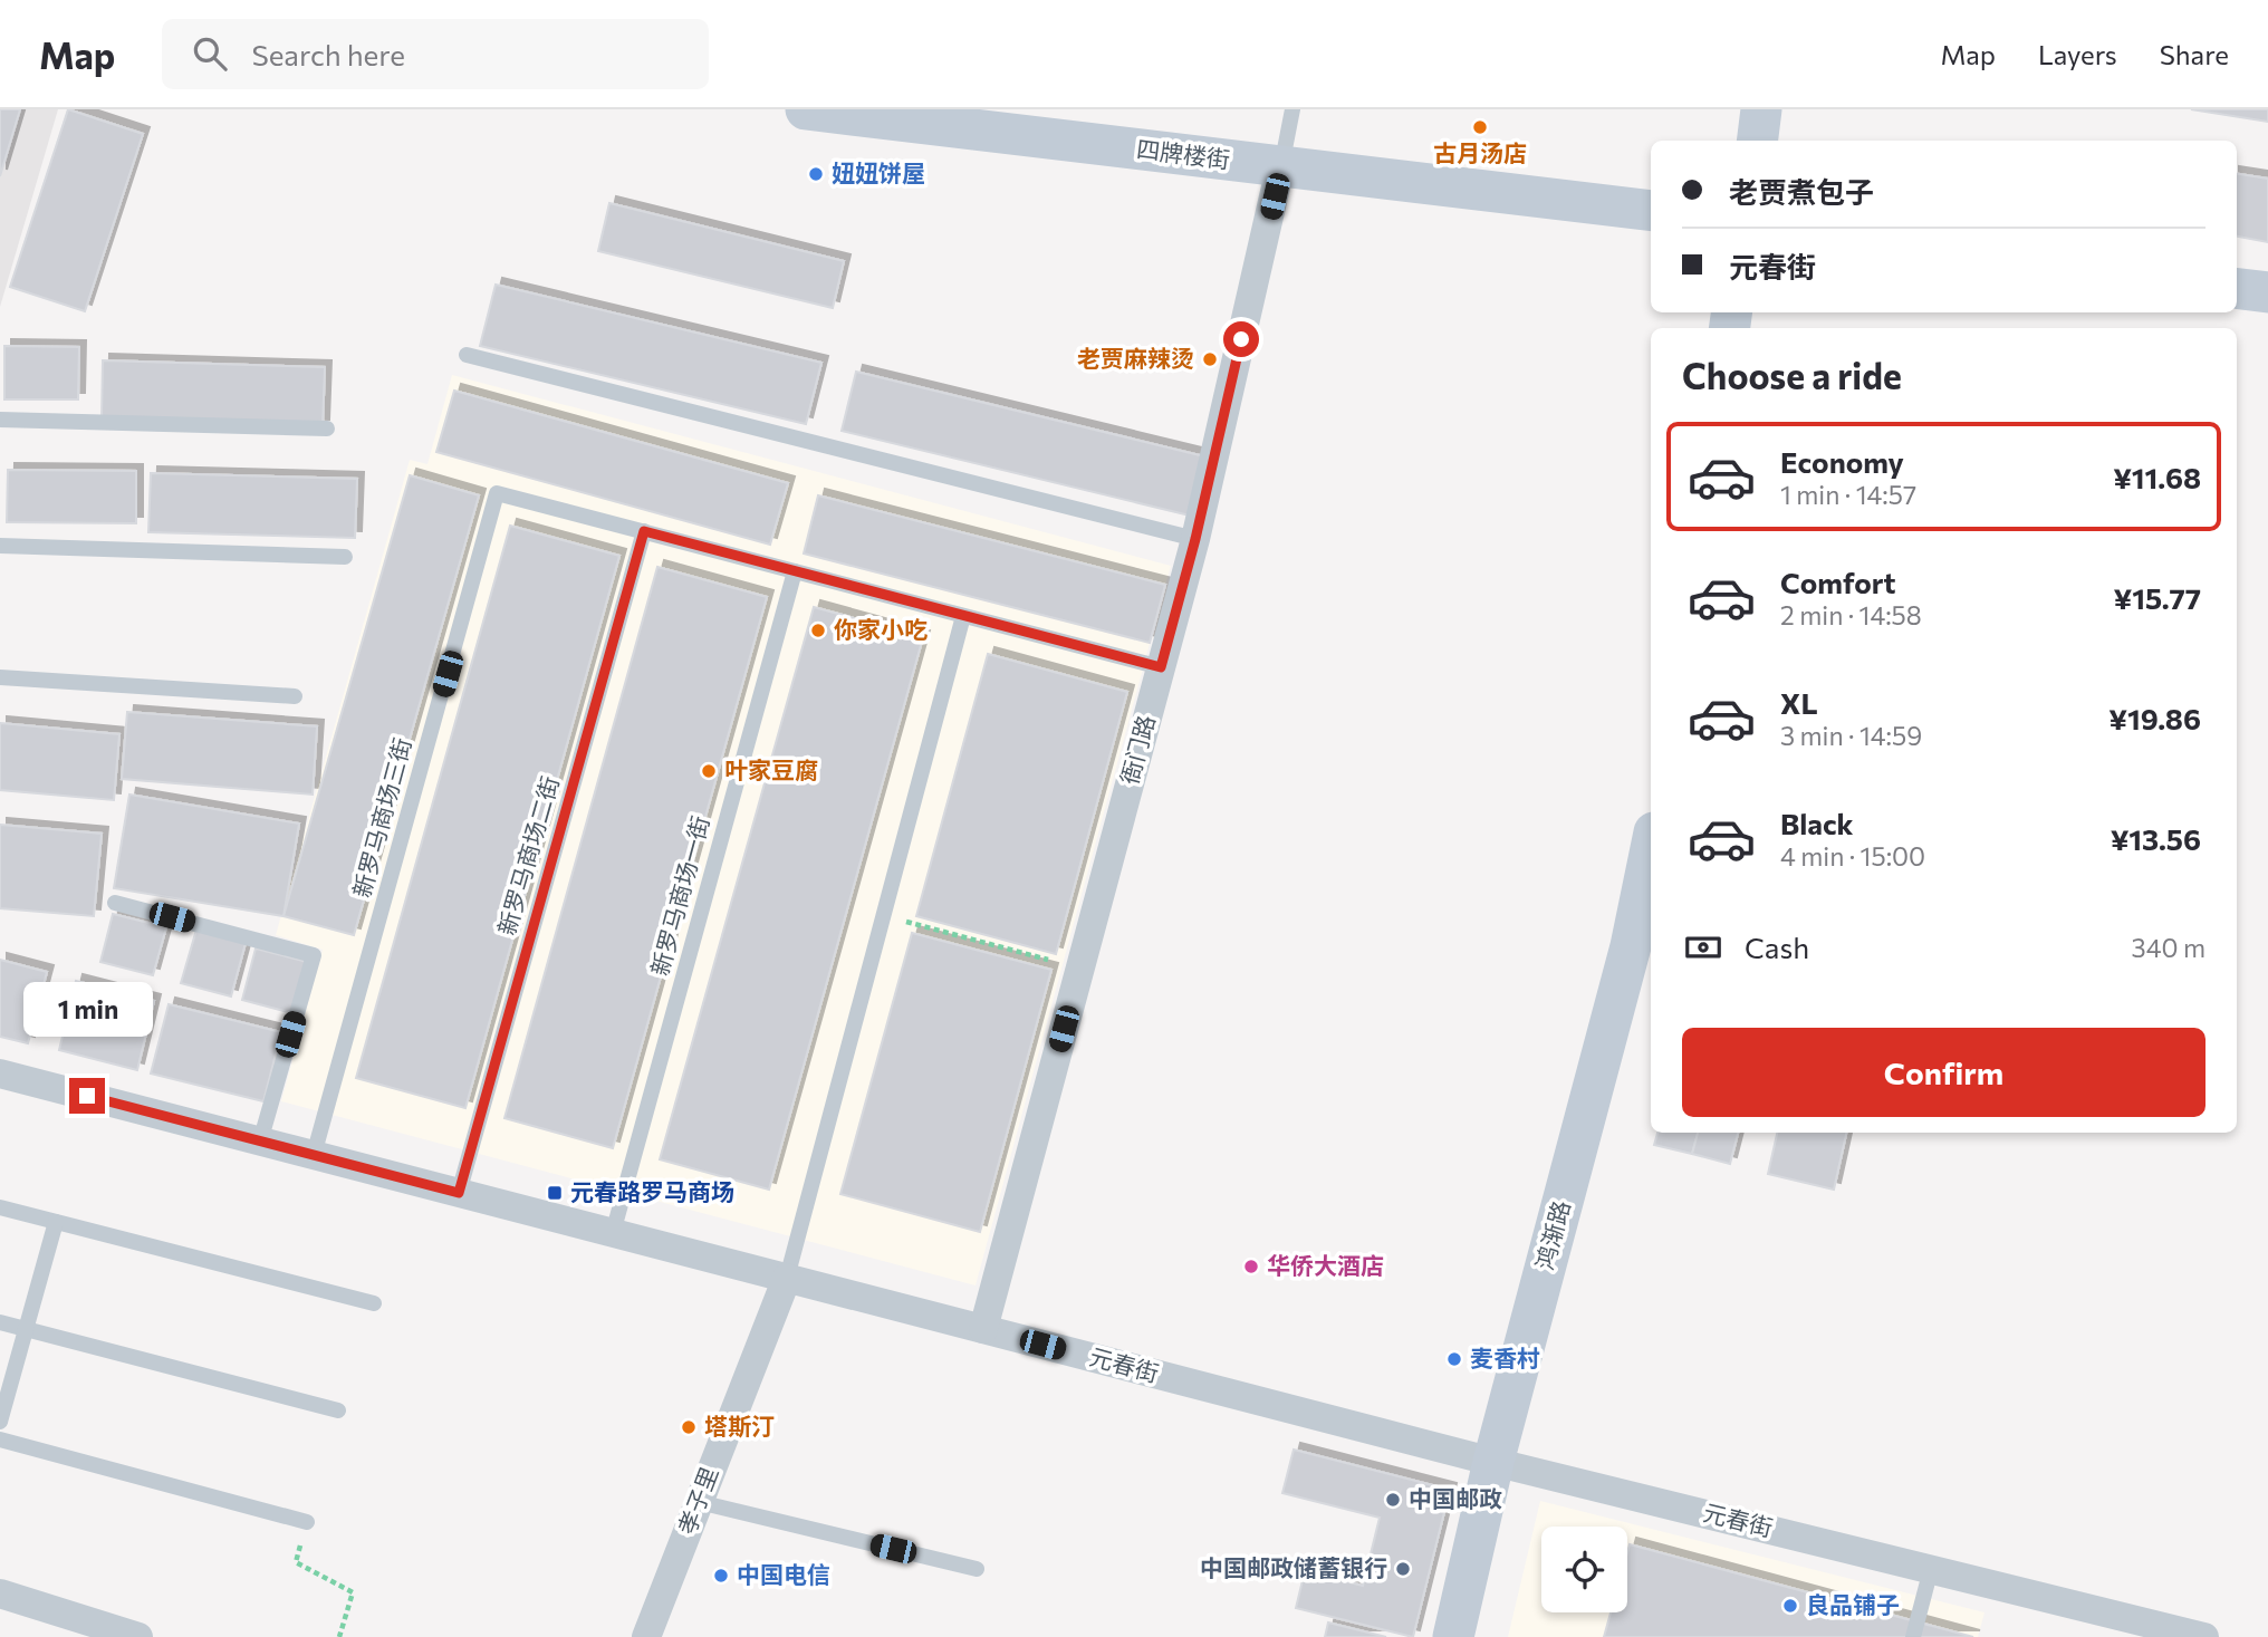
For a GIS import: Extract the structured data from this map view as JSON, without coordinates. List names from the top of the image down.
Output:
{
  "streets": {
    "street": [
      "四牌楼街",
      "衙门路",
      "鸿渐路",
      "元春街",
      "孝子里"
    ],
    "lane": ["新罗马商场三街", "新罗马商场二街", "新罗马商场一街"]
  },
  "crossings": [
    ["四牌楼街", "衙门路"],
    ["衙门路", "元春街"],
    ["新罗马商场三街", "新罗马商场二街"],
    ["新罗马商场三街", "元春街"],
    ["新罗马商场二街", "元春街"],
    ["新罗马商场一街", "元春街"],
    ["鸿渐路", "元春街"],
    ["元春街", "孝子里"]
  ],
  "places": {
    "other": [
      "古月汤店",
      "妞妞饼屋",
      "老贾麻辣烫",
      "你家小吃",
      "叶家豆腐",
      "华侨大酒店",
      "麦香村",
      "塔斯汀",
      "中国邮政",
      "中国邮政储蓄银行",
      "中国电信",
      "良品铺子"
    ],
    "transit": ["元春路罗马商场"]
  },
  "page": {
    "header": "Map",
    "search": "Search here",
    "nav": ["Map", "Layers", "Share"],
    "banner": ["老贾煮包子", "元春街"],
    "heading": "Choose a ride",
    "list": [
      {
        "name": "Economy",
        "note": "1 min · 14:57",
        "value": "¥11.68"
      },
      {
        "name": "Comfort",
        "note": "2 min · 14:58",
        "value": "¥15.77"
      },
      {
        "name": "XL",
        "note": "3 min · 14:59",
        "value": "¥19.86"
      },
      {
        "name": "Black",
        "note": "4 min · 15:00",
        "value": "¥13.56"
      }
    ],
    "pay": ["Cash", "340 m"],
    "bubble": "1 min",
    "buttons": "Confirm"
  }
}
